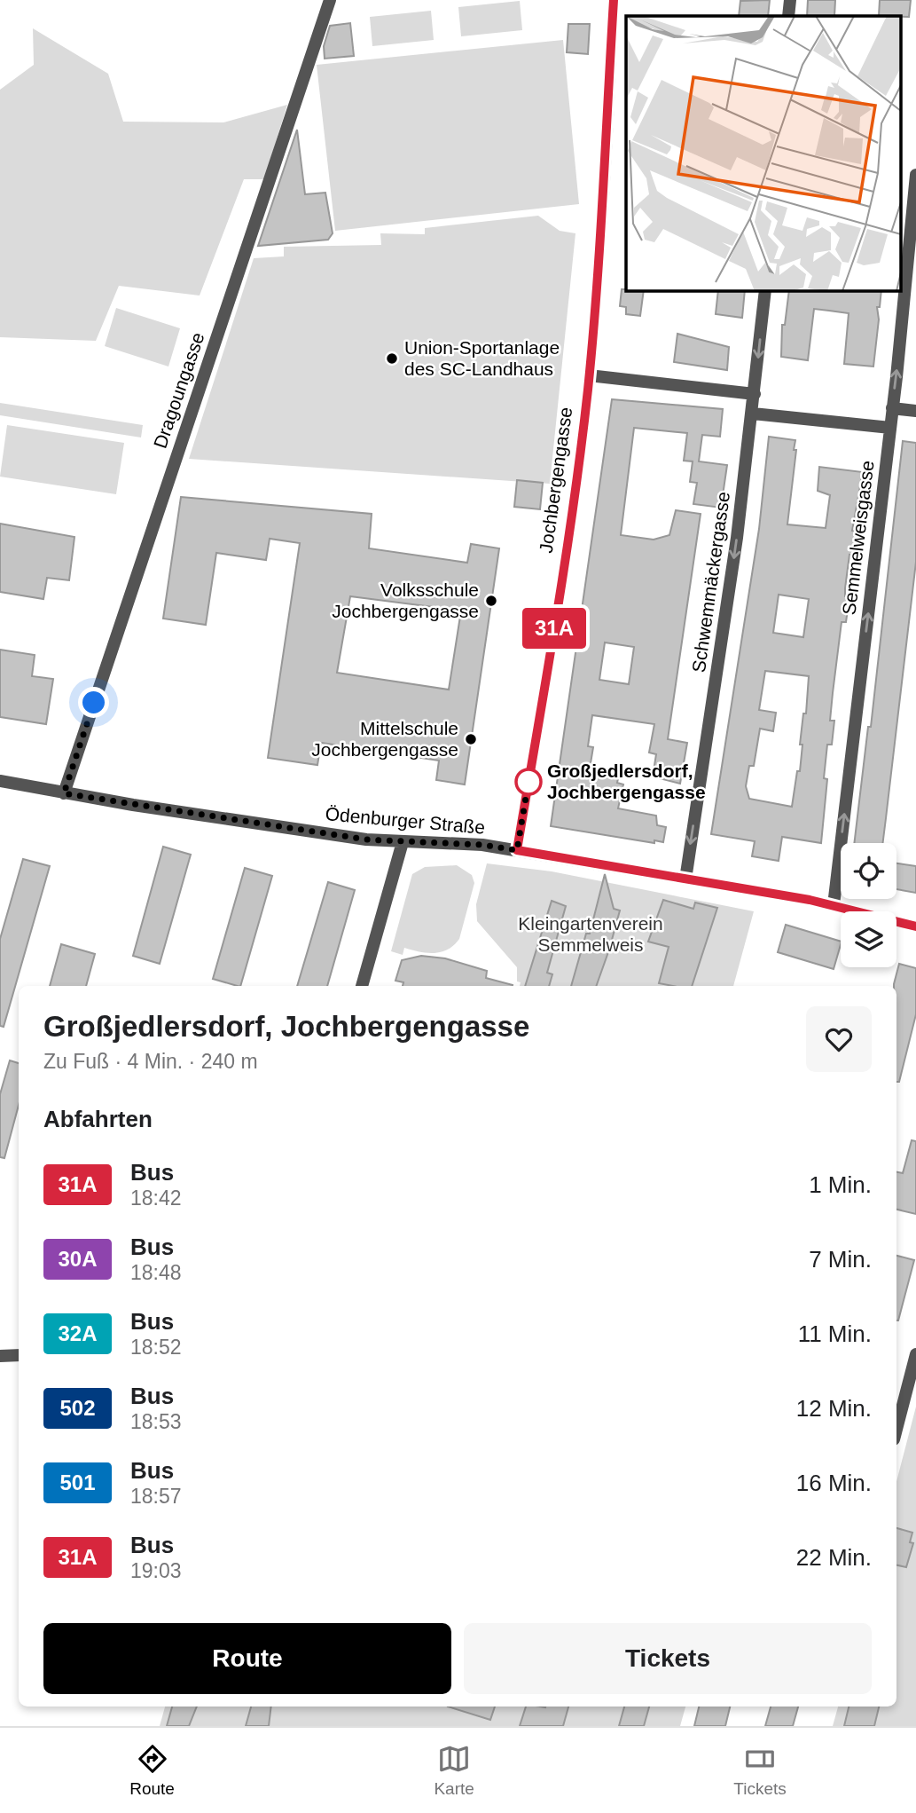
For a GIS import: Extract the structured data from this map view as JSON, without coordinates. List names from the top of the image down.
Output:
{
  "streets": {
    "street": [
      "Dragoungasse",
      "Jochbergengasse",
      "Semmelweisgasse",
      "Schwemmäckergasse",
      "Ödenburger Straße"
    ]
  },
  "crossings": [
    ["Dragoungasse", "Ödenburger Straße"],
    ["Jochbergengasse", "Ödenburger Straße"],
    ["Semmelweisgasse", "Ödenburger Straße"],
    ["Schwemmäckergasse", "Ödenburger Straße"]
  ],
  "one_way": ["Semmelweisgasse", "Schwemmäckergasse"],
  "parks": ["Kleingartenverein Semmelweis"],
  "places": [
    "Union-Sportanlage des SC-Landhaus",
    "Volksschule Jochbergengasse",
    "Mittelschule Jochbergengasse",
    "Großjedlersdorf, Jochbergengasse"
  ],
  "lines": ["bus line 31A"],
  "page": {
    "on_map": "31A",
    "heading": [
      ["Großjedlersdorf, Jochbergengasse", "Zu Fuß · 4 Min. · 240 m"],
      "Abfahrten"
    ],
    "list": [
      {
        "mark": "31A",
        "name": "Bus",
        "note": "18:42",
        "value": "1 Min."
      },
      {
        "mark": "30A",
        "name": "Bus",
        "note": "18:48",
        "value": "7 Min."
      },
      {
        "mark": "32A",
        "name": "Bus",
        "note": "18:52",
        "value": "11 Min."
      },
      {
        "mark": "502",
        "name": "Bus",
        "note": "18:53",
        "value": "12 Min."
      },
      {
        "mark": "501",
        "name": "Bus",
        "note": "18:57",
        "value": "16 Min."
      },
      {
        "mark": "31A",
        "name": "Bus",
        "note": "19:03",
        "value": "22 Min."
      }
    ],
    "buttons": ["Route", "Tickets"],
    "tabs": ["Route", "Karte", "Tickets"]
  }
}
